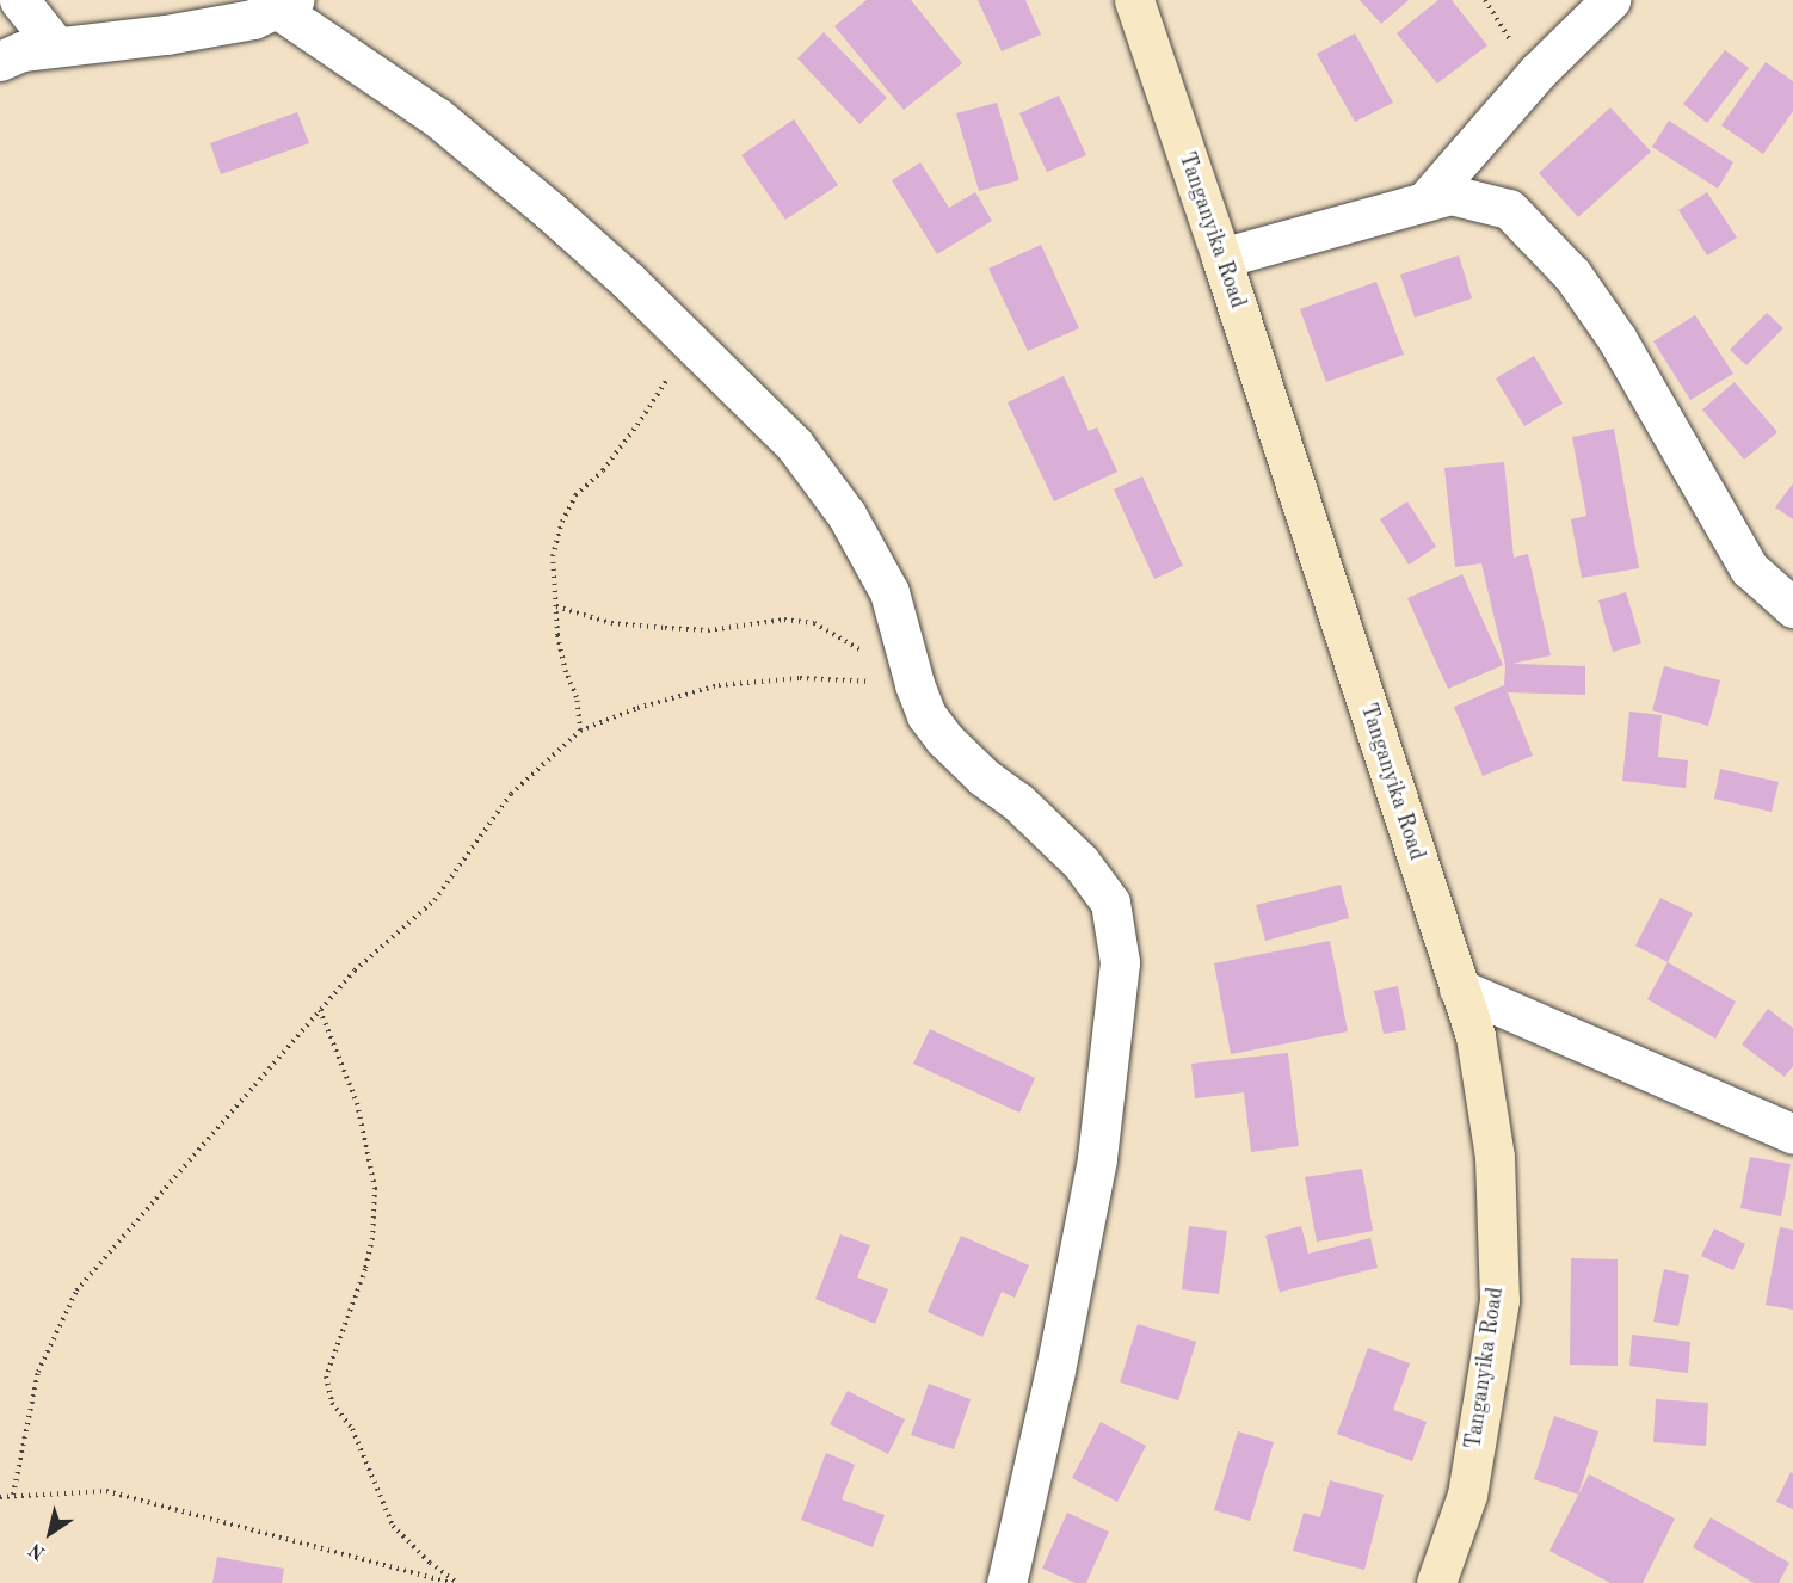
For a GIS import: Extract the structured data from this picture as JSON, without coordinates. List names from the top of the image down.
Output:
{
  "streets": {
    "street": ["Tanganyika Road"]
  },
  "north": "bottom left"
}
